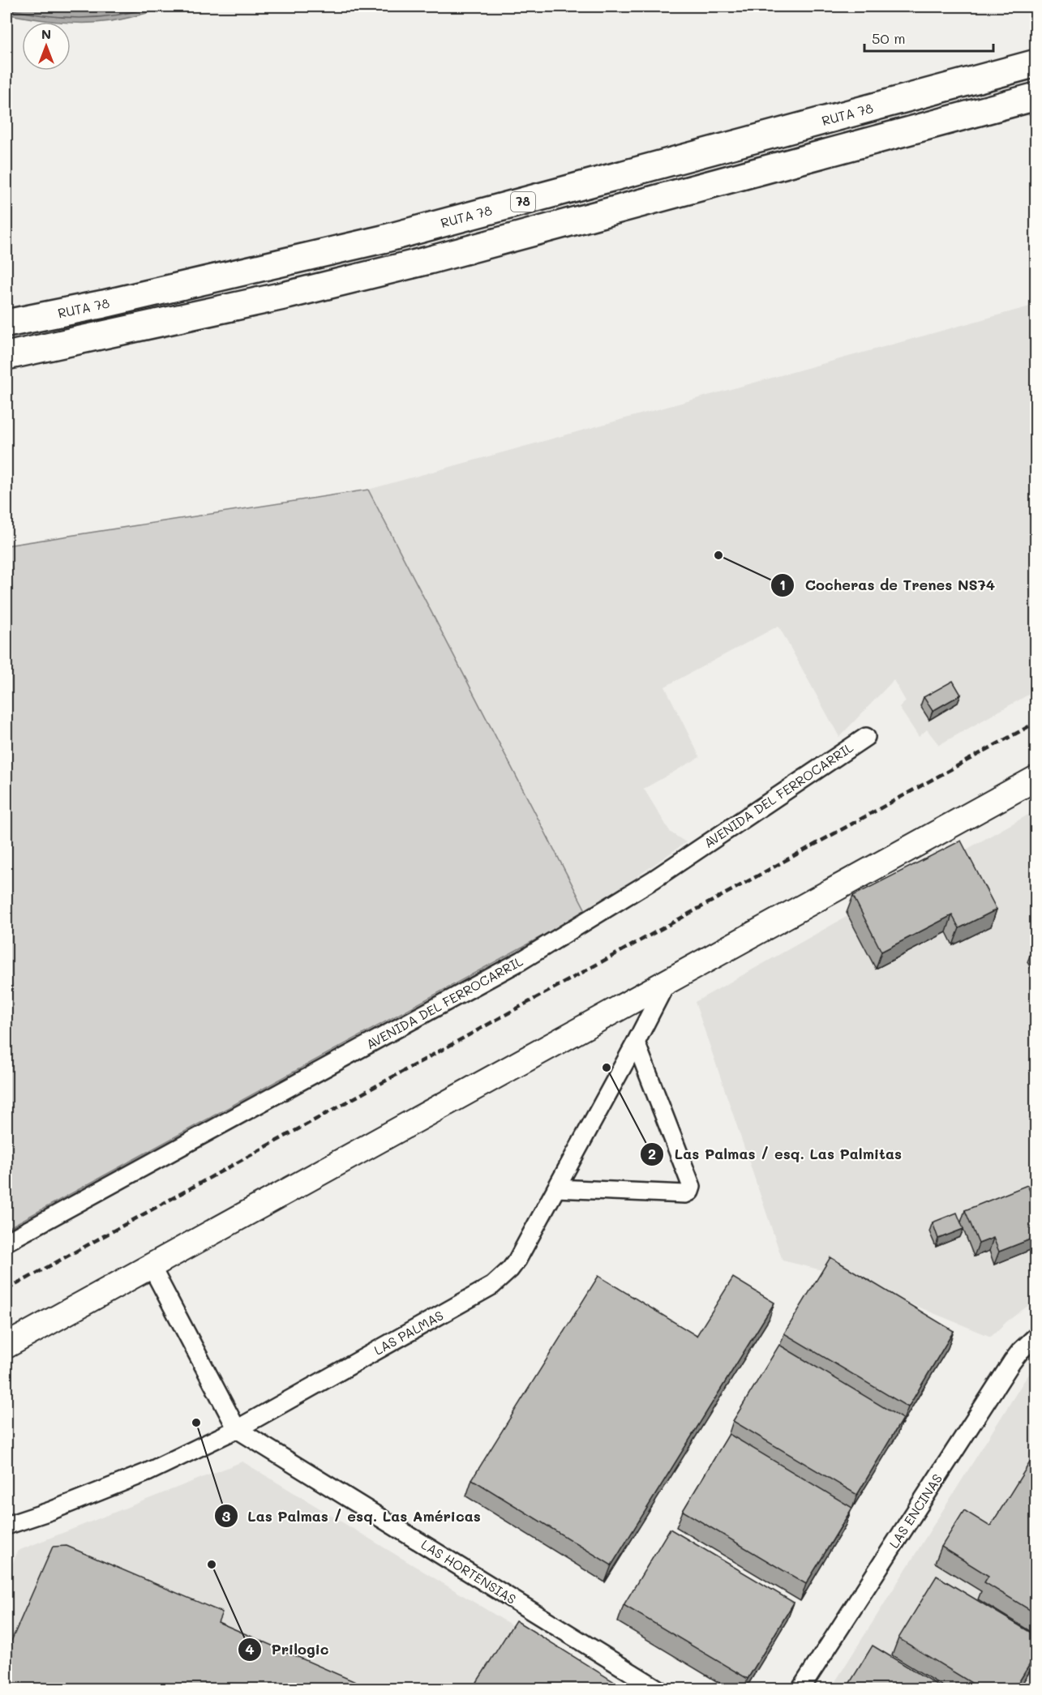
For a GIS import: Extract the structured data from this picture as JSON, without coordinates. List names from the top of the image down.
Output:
{
  "streets": {
    "highway": ["RUTA 78", "78"],
    "street": [
      "AVENIDA DEL FERROCARRIL",
      "LAS PALMAS",
      "LAS ENCINAS",
      "LAS HORTENSIAS"
    ]
  },
  "crossings": [
    ["LAS PALMAS", "LAS HORTENSIAS"]
  ],
  "places": [
    "Cocheras de Trenes NS74",
    "Las Palmas / esq. Las Palmitas",
    "Las Palmas / esq. Las Américas",
    "Prilogic"
  ],
  "scale_bar": "50 m",
  "north": "top"
}
